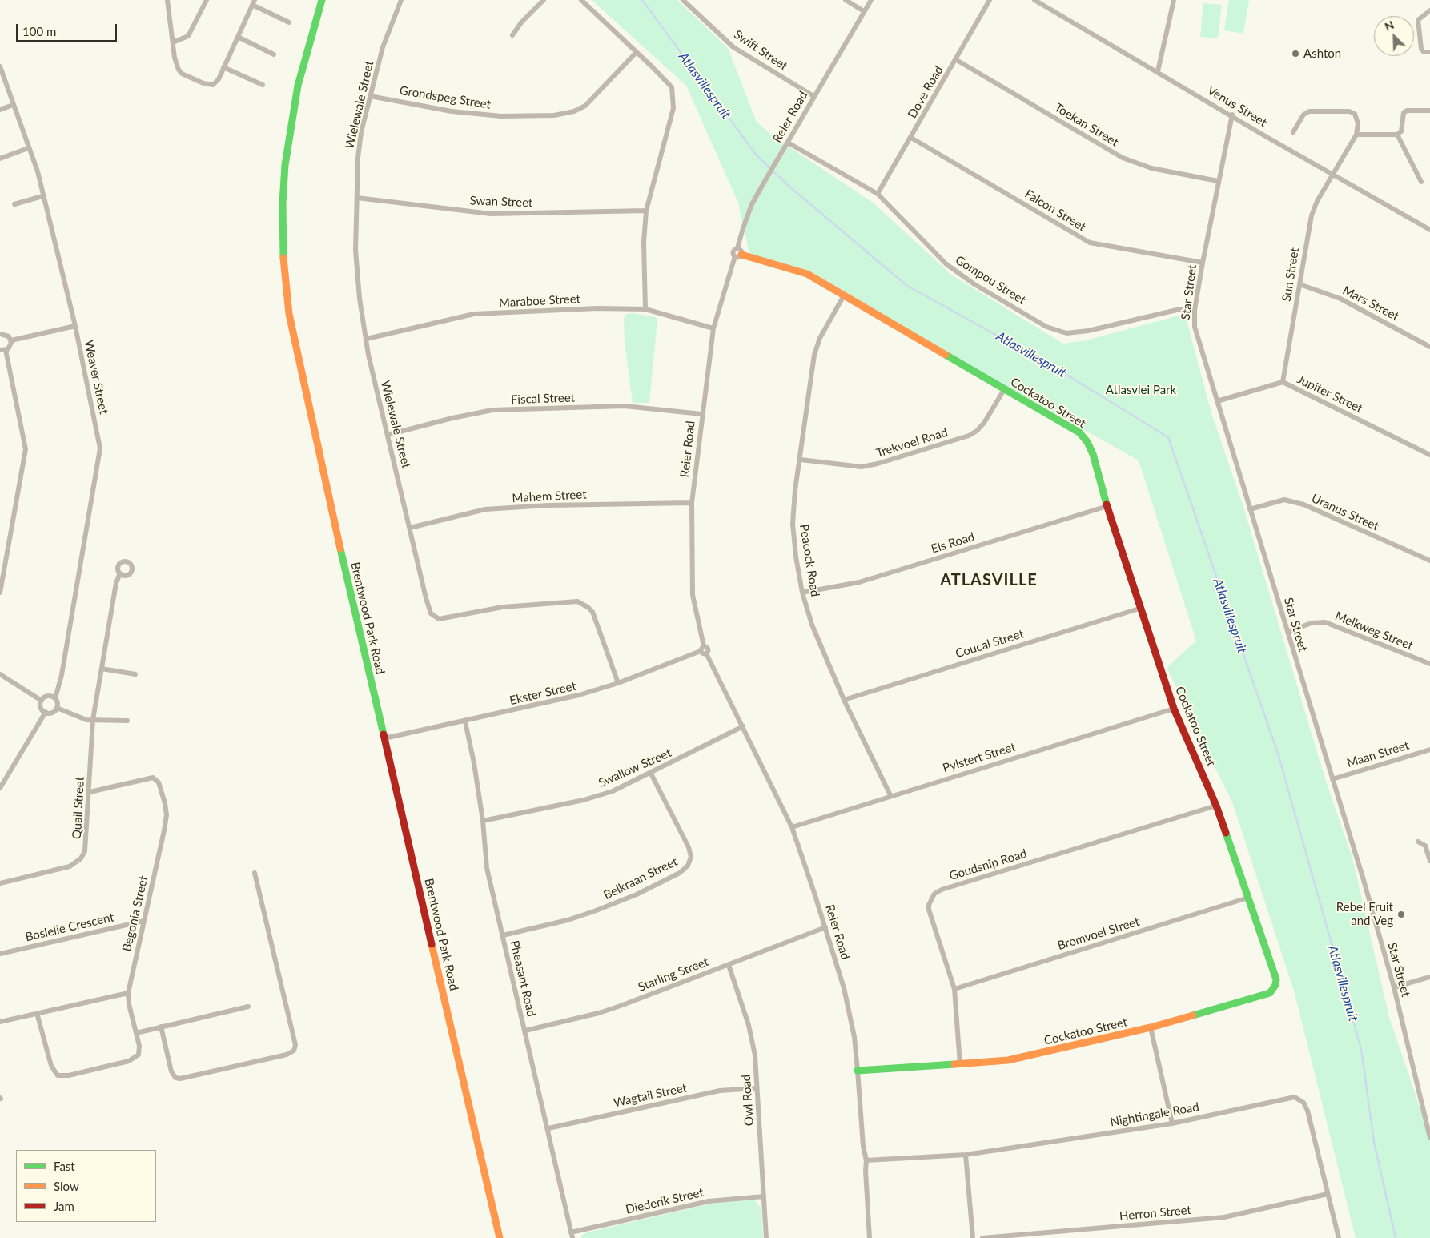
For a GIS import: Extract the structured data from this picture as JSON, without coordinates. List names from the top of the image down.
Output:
{
  "streets": {
    "street": [
      "Swift Street",
      "Dove Road",
      "Grondspeg Street",
      "Wielewale Street",
      "Venus Street",
      "Reier Road",
      "Toekan Street",
      "Swan Street",
      "Falcon Street",
      "Sun Street",
      "Gompou Street",
      "Star Street",
      "Maraboe Street",
      "Mars Street",
      "Weaver Street",
      "Jupiter Street",
      "Fiscal Street",
      "Cockatoo Street",
      "Trekvoel Road",
      "Mahem Street",
      "Uranus Street",
      "Els Road",
      "Peacock Road",
      "Brentwood Park Road",
      "Melkweg Street",
      "Coucal Street",
      "Ekster Street",
      "Maan Street",
      "Pylstert Street",
      "Swallow Street",
      "Quail Street",
      "Goudsnip Road",
      "Belkraan Street",
      "Begonia Street",
      "Boslelie Crescent",
      "Bromvoel Street",
      "Starling Street",
      "Pheasant Road",
      "Wagtail Street",
      "Owl Road",
      "Nightingale Road",
      "Diederik Street",
      "Herron Street"
    ]
  },
  "crossings": [
    ["Swift Street", "Reier Road"],
    ["Dove Road", "Toekan Street"],
    ["Dove Road", "Falcon Street"],
    ["Dove Road", "Gompou Street"],
    ["Grondspeg Street", "Wielewale Street"],
    ["Wielewale Street", "Swan Street"],
    ["Wielewale Street", "Maraboe Street"],
    ["Wielewale Street", "Fiscal Street"],
    ["Wielewale Street", "Mahem Street"],
    ["Wielewale Street", "Ekster Street"],
    ["Venus Street", "Sun Street"],
    ["Venus Street", "Star Street"],
    ["Reier Road", "Gompou Street"],
    ["Reier Road", "Maraboe Street"],
    ["Reier Road", "Fiscal Street"],
    ["Reier Road", "Cockatoo Street"],
    ["Reier Road", "Mahem Street"],
    ["Reier Road", "Ekster Street"],
    ["Reier Road", "Pylstert Street"],
    ["Reier Road", "Swallow Street"],
    ["Reier Road", "Starling Street"],
    ["Reier Road", "Nightingale Road"],
    ["Toekan Street", "Star Street"],
    ["Falcon Street", "Star Street"],
    ["Sun Street", "Mars Street"],
    ["Sun Street", "Jupiter Street"],
    ["Gompou Street", "Star Street"],
    ["Star Street", "Jupiter Street"],
    ["Star Street", "Uranus Street"],
    ["Star Street", "Melkweg Street"],
    ["Star Street", "Maan Street"],
    ["Cockatoo Street", "Trekvoel Road"],
    ["Cockatoo Street", "Els Road"],
    ["Cockatoo Street", "Peacock Road"],
    ["Cockatoo Street", "Coucal Street"],
    ["Cockatoo Street", "Pylstert Street"],
    ["Cockatoo Street", "Goudsnip Road"],
    ["Cockatoo Street", "Bromvoel Street"],
    ["Trekvoel Road", "Peacock Road"],
    ["Els Road", "Peacock Road"],
    ["Peacock Road", "Coucal Street"],
    ["Peacock Road", "Pylstert Street"],
    ["Brentwood Park Road", "Ekster Street"],
    ["Ekster Street", "Pheasant Road"],
    ["Swallow Street", "Belkraan Street"],
    ["Swallow Street", "Pheasant Road"],
    ["Quail Street", "Begonia Street"],
    ["Goudsnip Road", "Bromvoel Street"],
    ["Belkraan Street", "Pheasant Road"],
    ["Begonia Street", "Boslelie Crescent"],
    ["Starling Street", "Pheasant Road"],
    ["Starling Street", "Owl Road"],
    ["Pheasant Road", "Wagtail Street"],
    ["Pheasant Road", "Diederik Street"],
    ["Wagtail Street", "Owl Road"],
    ["Owl Road", "Diederik Street"],
    ["Nightingale Road", "Herron Street"]
  ],
  "districts": ["ATLASVILLE"],
  "water": ["Atlasvillespruit"],
  "parks": ["Atlasvlei Park"],
  "places": ["Ashton", "Rebel Fruit and Veg"],
  "legend": ["Fast", "Slow", "Jam"],
  "scale_bar": "100 m",
  "north": "top left"
}
